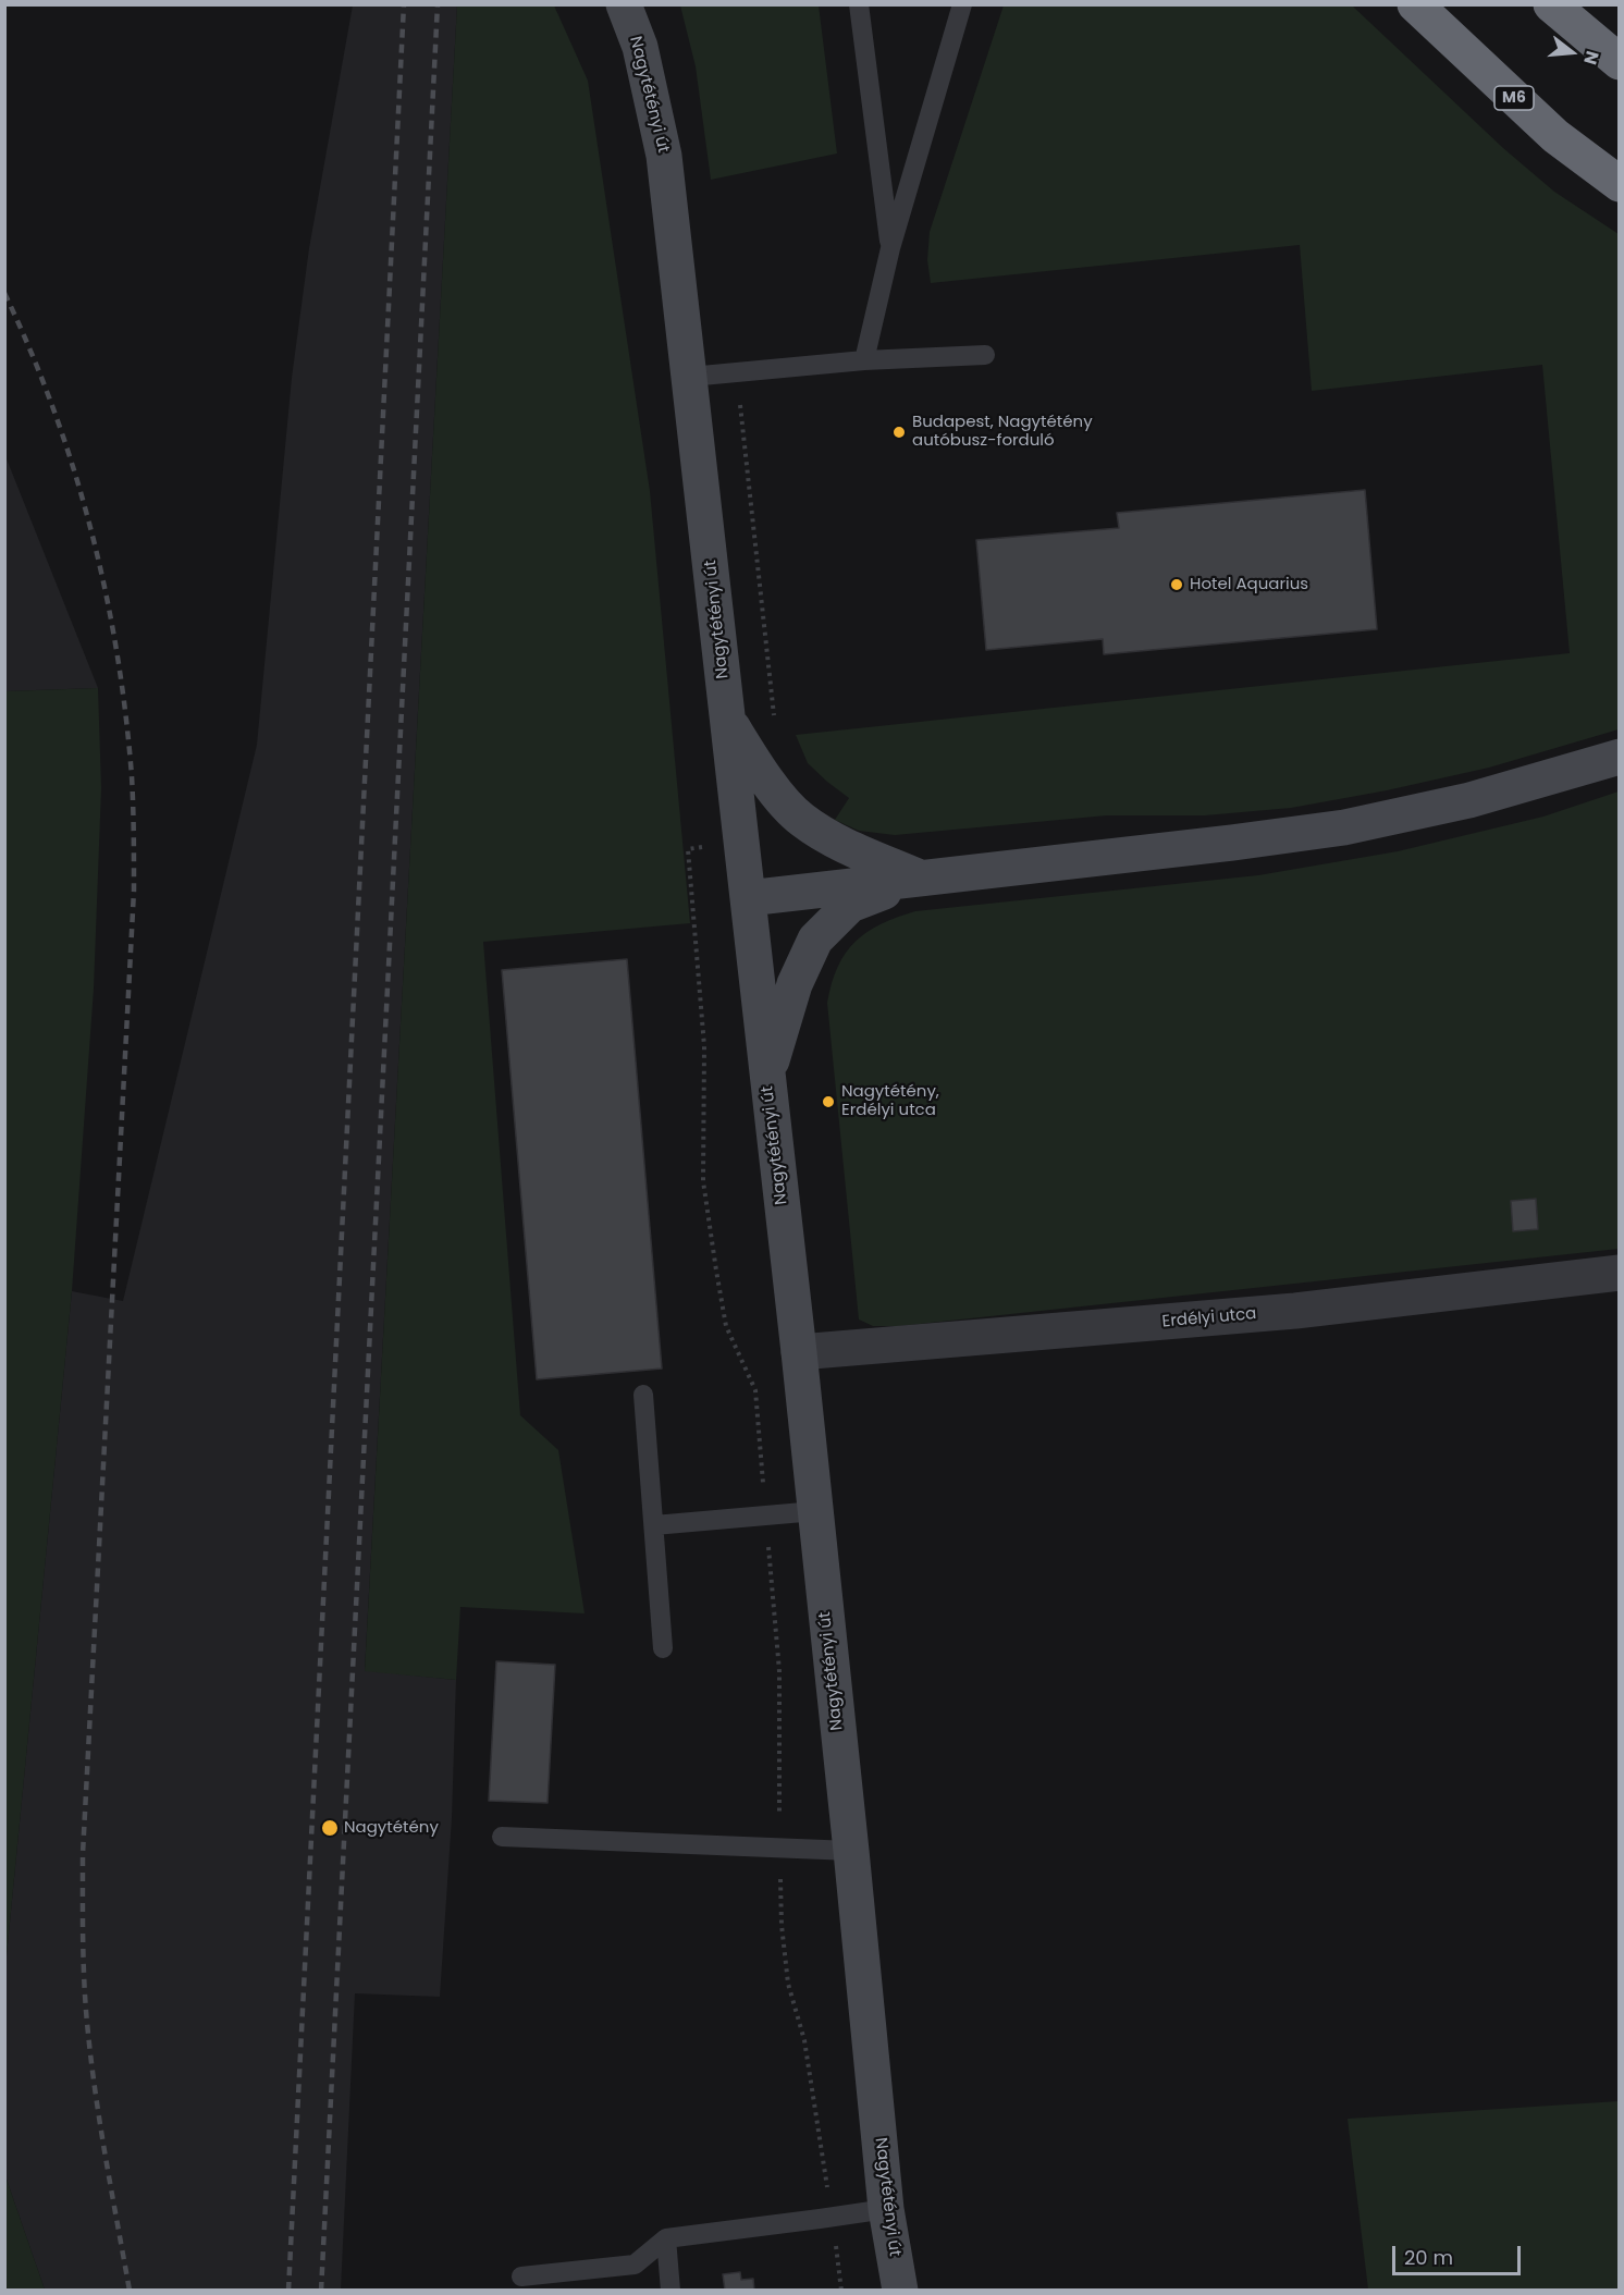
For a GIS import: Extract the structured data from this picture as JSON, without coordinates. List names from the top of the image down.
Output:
{
  "streets": {
    "highway": ["M6"],
    "main road": ["Nagytétényi út"],
    "street": ["Erdélyi utca"]
  },
  "crossings": [
    ["Nagytétényi út", "Erdélyi utca"]
  ],
  "places": [
    "Budapest, Nagytétény autóbusz-forduló",
    "Hotel Aquarius",
    "Nagytétény, Erdélyi utca",
    "Nagytétény"
  ],
  "scale_bar": "20 m",
  "north": "right"
}
